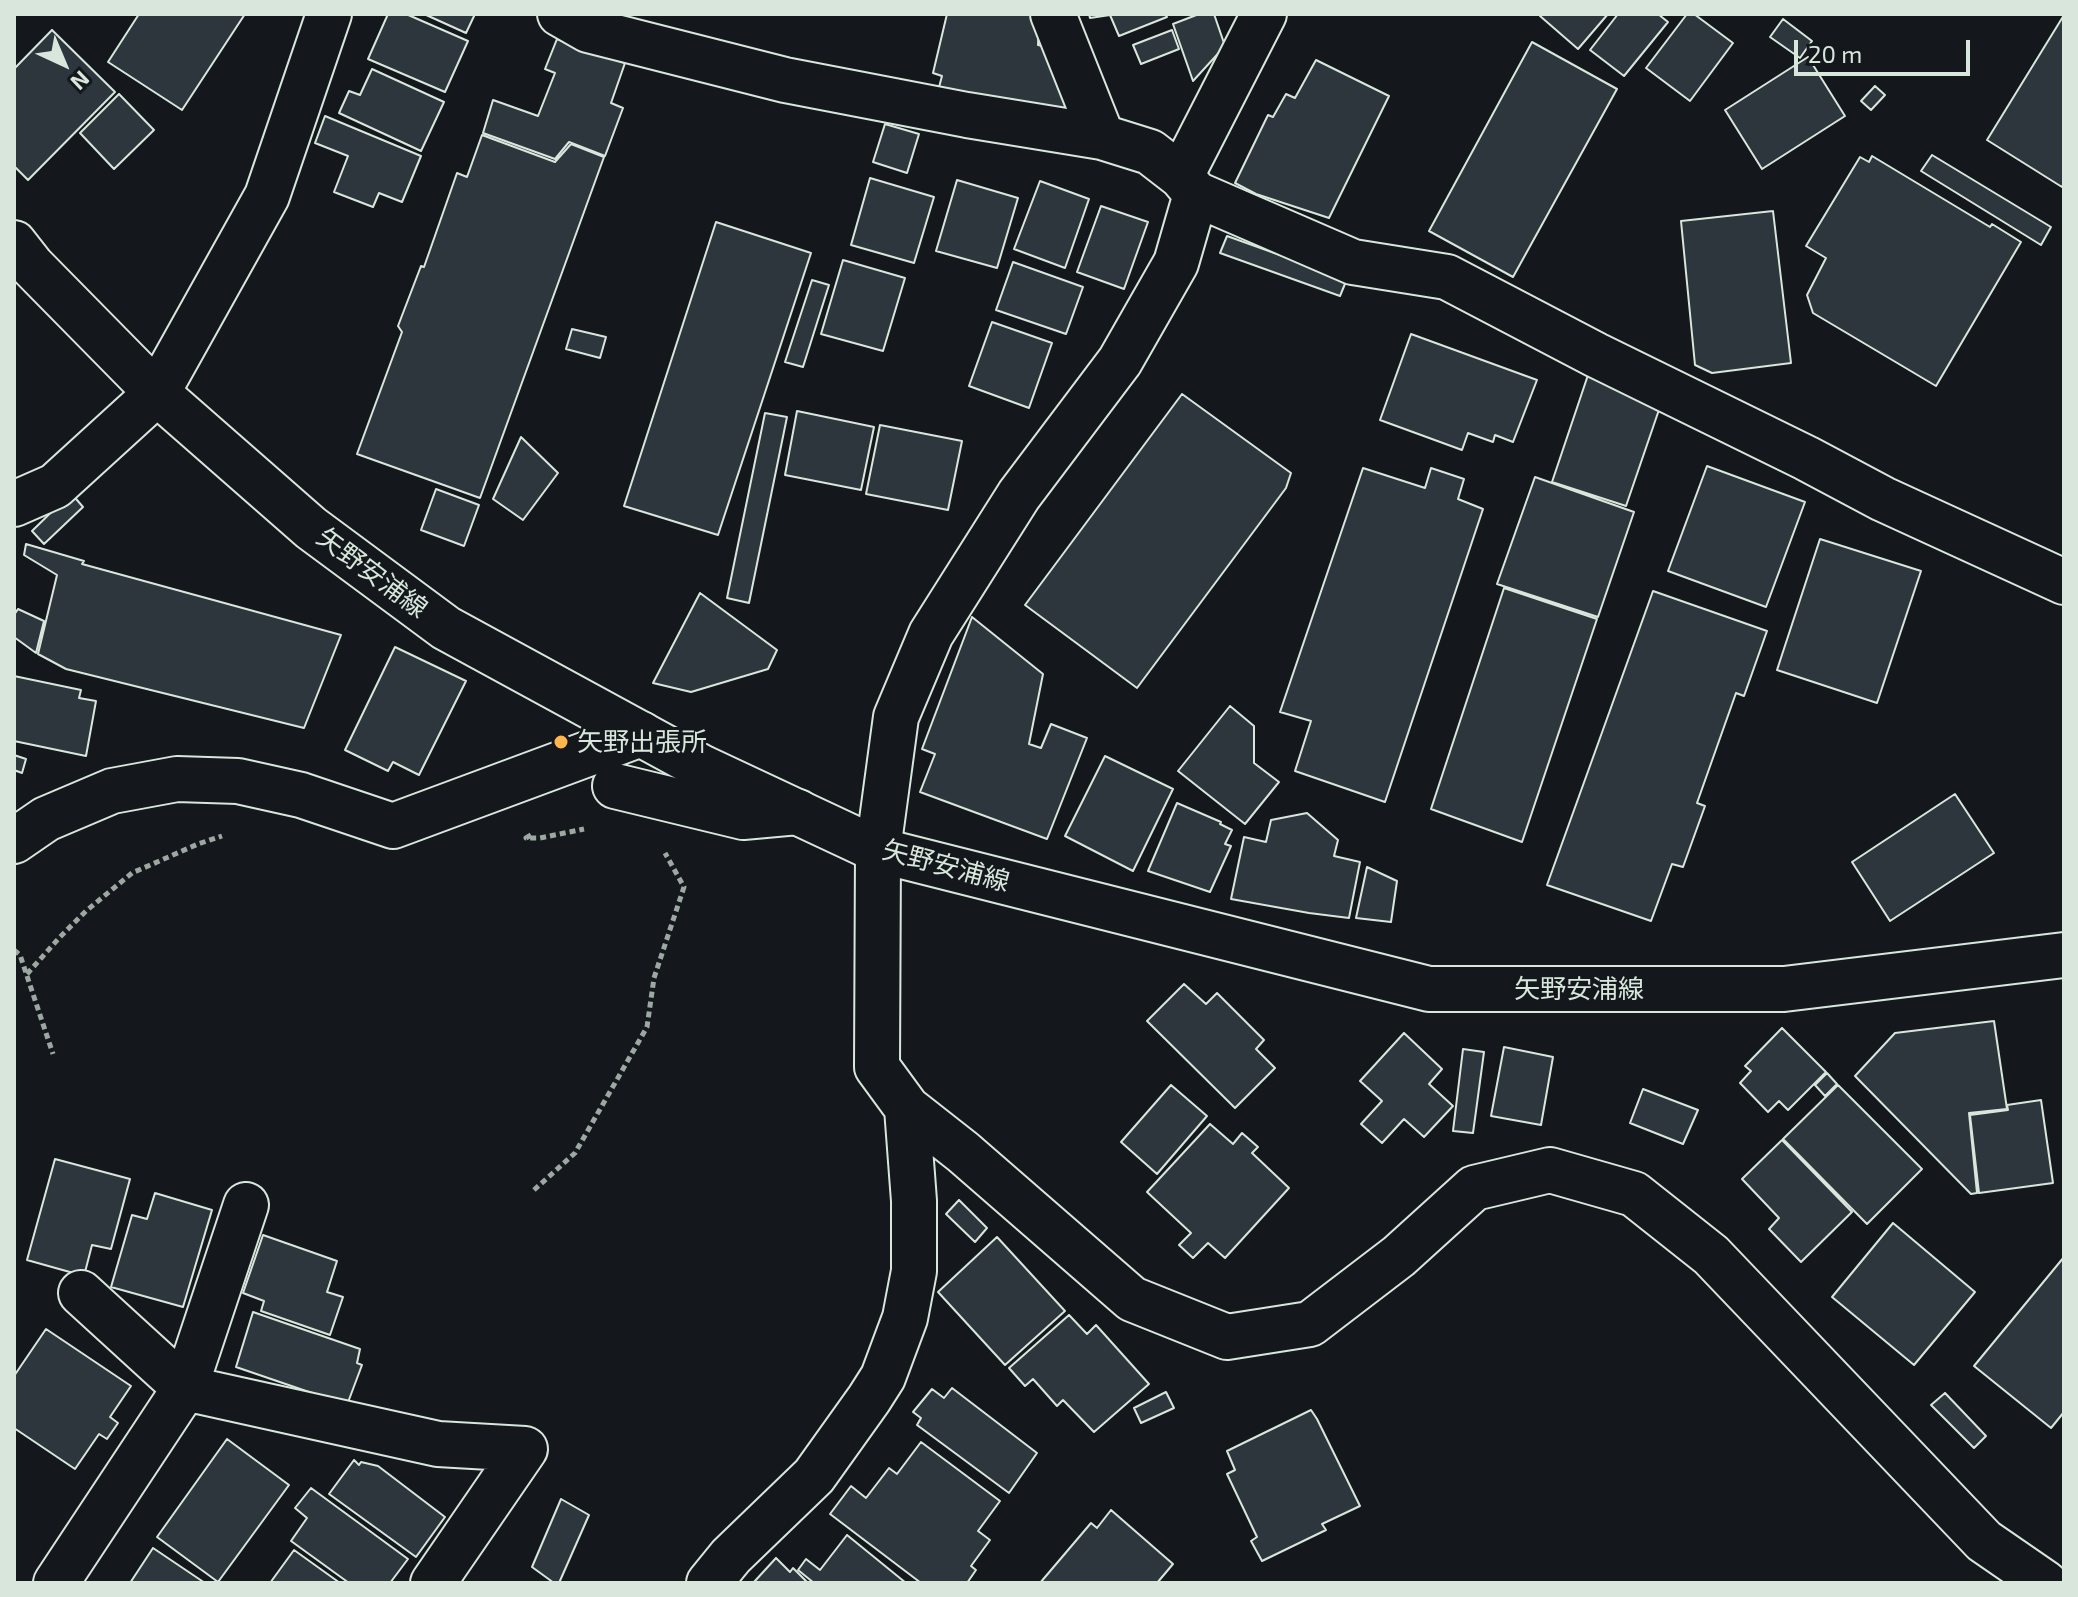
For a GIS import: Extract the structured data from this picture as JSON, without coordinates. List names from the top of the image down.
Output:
{
  "streets": {
    "street": ["矢野安浦線"]
  },
  "places": ["矢野出張所"],
  "scale_bar": "20 m",
  "north": "bottom right"
}
